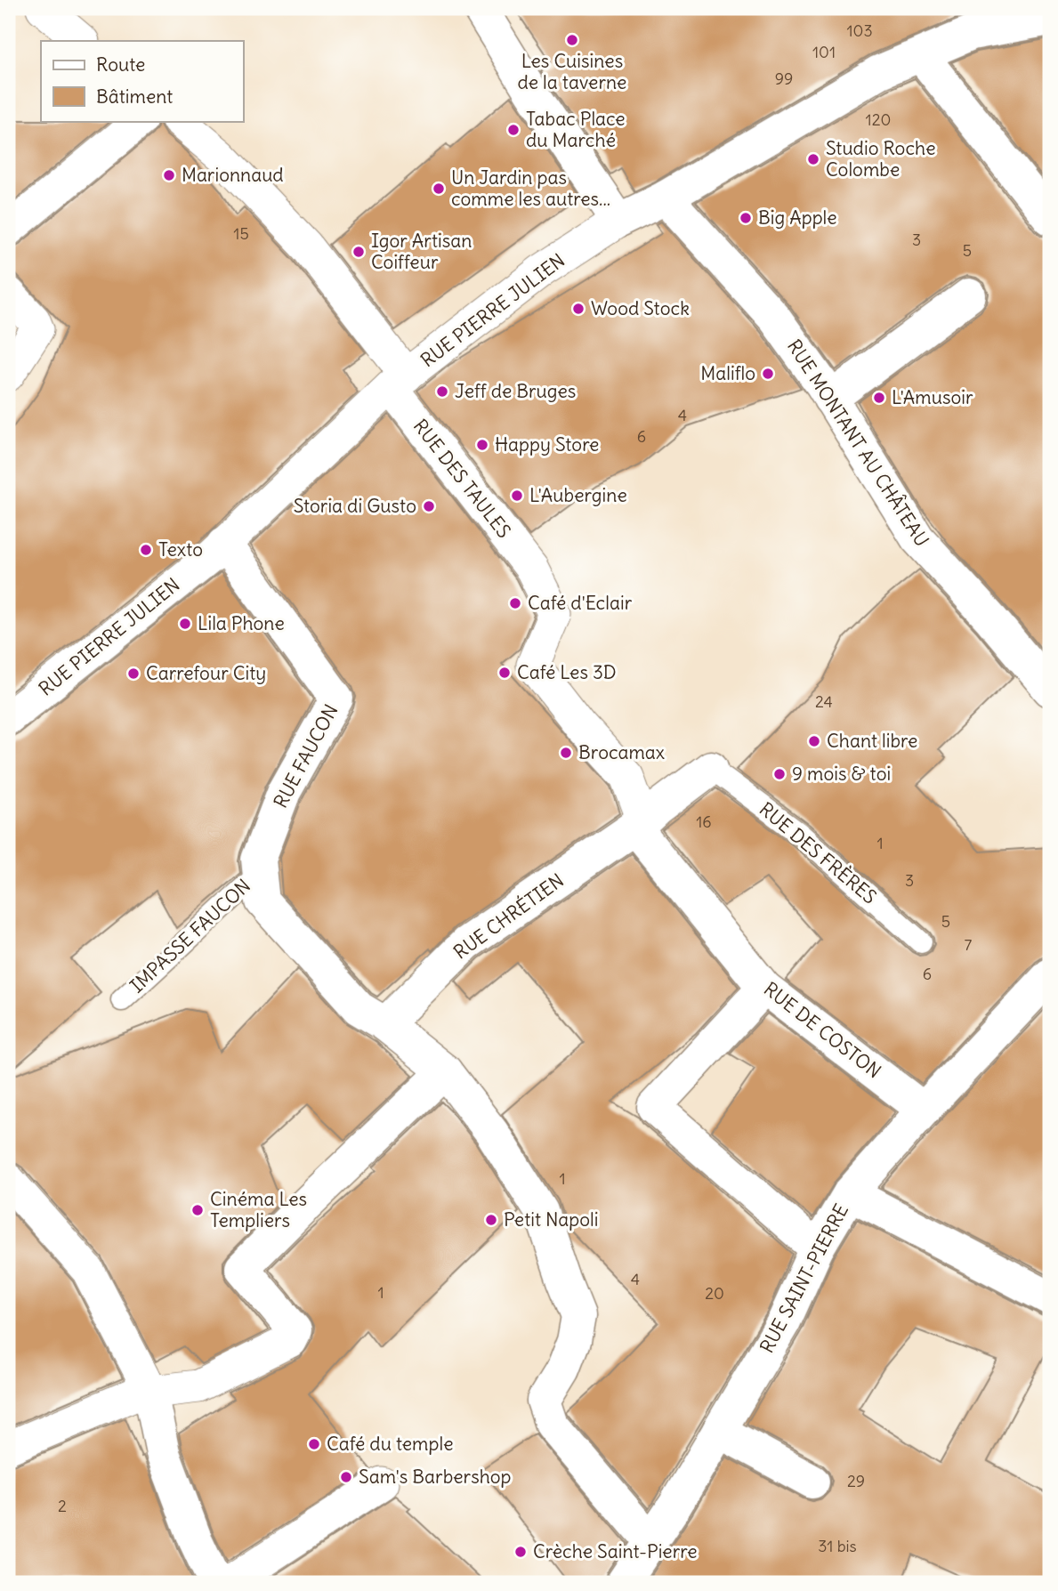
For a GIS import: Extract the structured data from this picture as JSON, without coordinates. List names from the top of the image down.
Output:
{
  "streets": {
    "street": [
      "RUE PIERRE JULIEN",
      "RUE MONTANT AU CHÂTEAU",
      "RUE DES TAULES",
      "RUE FAUCON",
      "RUE CHRÉTIEN",
      "RUE DE COSTON",
      "RUE SAINT-PIERRE"
    ],
    "lane": ["RUE DES FRÈRES", "IMPASSE FAUCON"]
  },
  "crossings": [
    ["RUE PIERRE JULIEN", "RUE MONTANT AU CHÂTEAU"],
    ["RUE PIERRE JULIEN", "RUE DES TAULES"],
    ["RUE PIERRE JULIEN", "RUE FAUCON"],
    ["RUE DES TAULES", "RUE CHRÉTIEN"],
    ["RUE DES TAULES", "RUE DE COSTON"],
    ["RUE FAUCON", "RUE CHRÉTIEN"],
    ["RUE FAUCON", "IMPASSE FAUCON"],
    ["RUE FAUCON", "RUE SAINT-PIERRE"],
    ["RUE DES FRÈRES", "RUE CHRÉTIEN"],
    ["RUE CHRÉTIEN", "RUE DE COSTON"],
    ["RUE DE COSTON", "RUE SAINT-PIERRE"]
  ],
  "places": [
    "Les Cuisines de la taverne",
    "Tabac Place du Marché",
    "Studio Roche Colombe",
    "Marionnaud",
    "Un Jardin pas comme les autres...",
    "Big Apple",
    "Igor Artisan Coiffeur",
    "Wood Stock",
    "Maliflo",
    "Jeff de Bruges",
    "L'Amusoir",
    "Happy Store",
    "L'Aubergine",
    "Storia di Gusto",
    "Texto",
    "Café d'Eclair",
    "Lila Phone",
    "Café Les 3D",
    "Carrefour City",
    "Chant libre",
    "Brocamax",
    "9 mois & toi",
    "Cinéma Les Templiers",
    "Petit Napoli",
    "Café du temple",
    "Sam's Barbershop",
    "Crèche Saint-Pierre"
  ],
  "house_numbers": [
    "103",
    "101",
    "99",
    "120",
    "15",
    "3",
    "5",
    "4",
    "6",
    "24",
    "16",
    "1",
    "3",
    "5",
    "7",
    "6",
    "1",
    "4",
    "1",
    "20",
    "29",
    "2",
    "31 bis"
  ],
  "legend": ["Route", "Bâtiment"]
}
